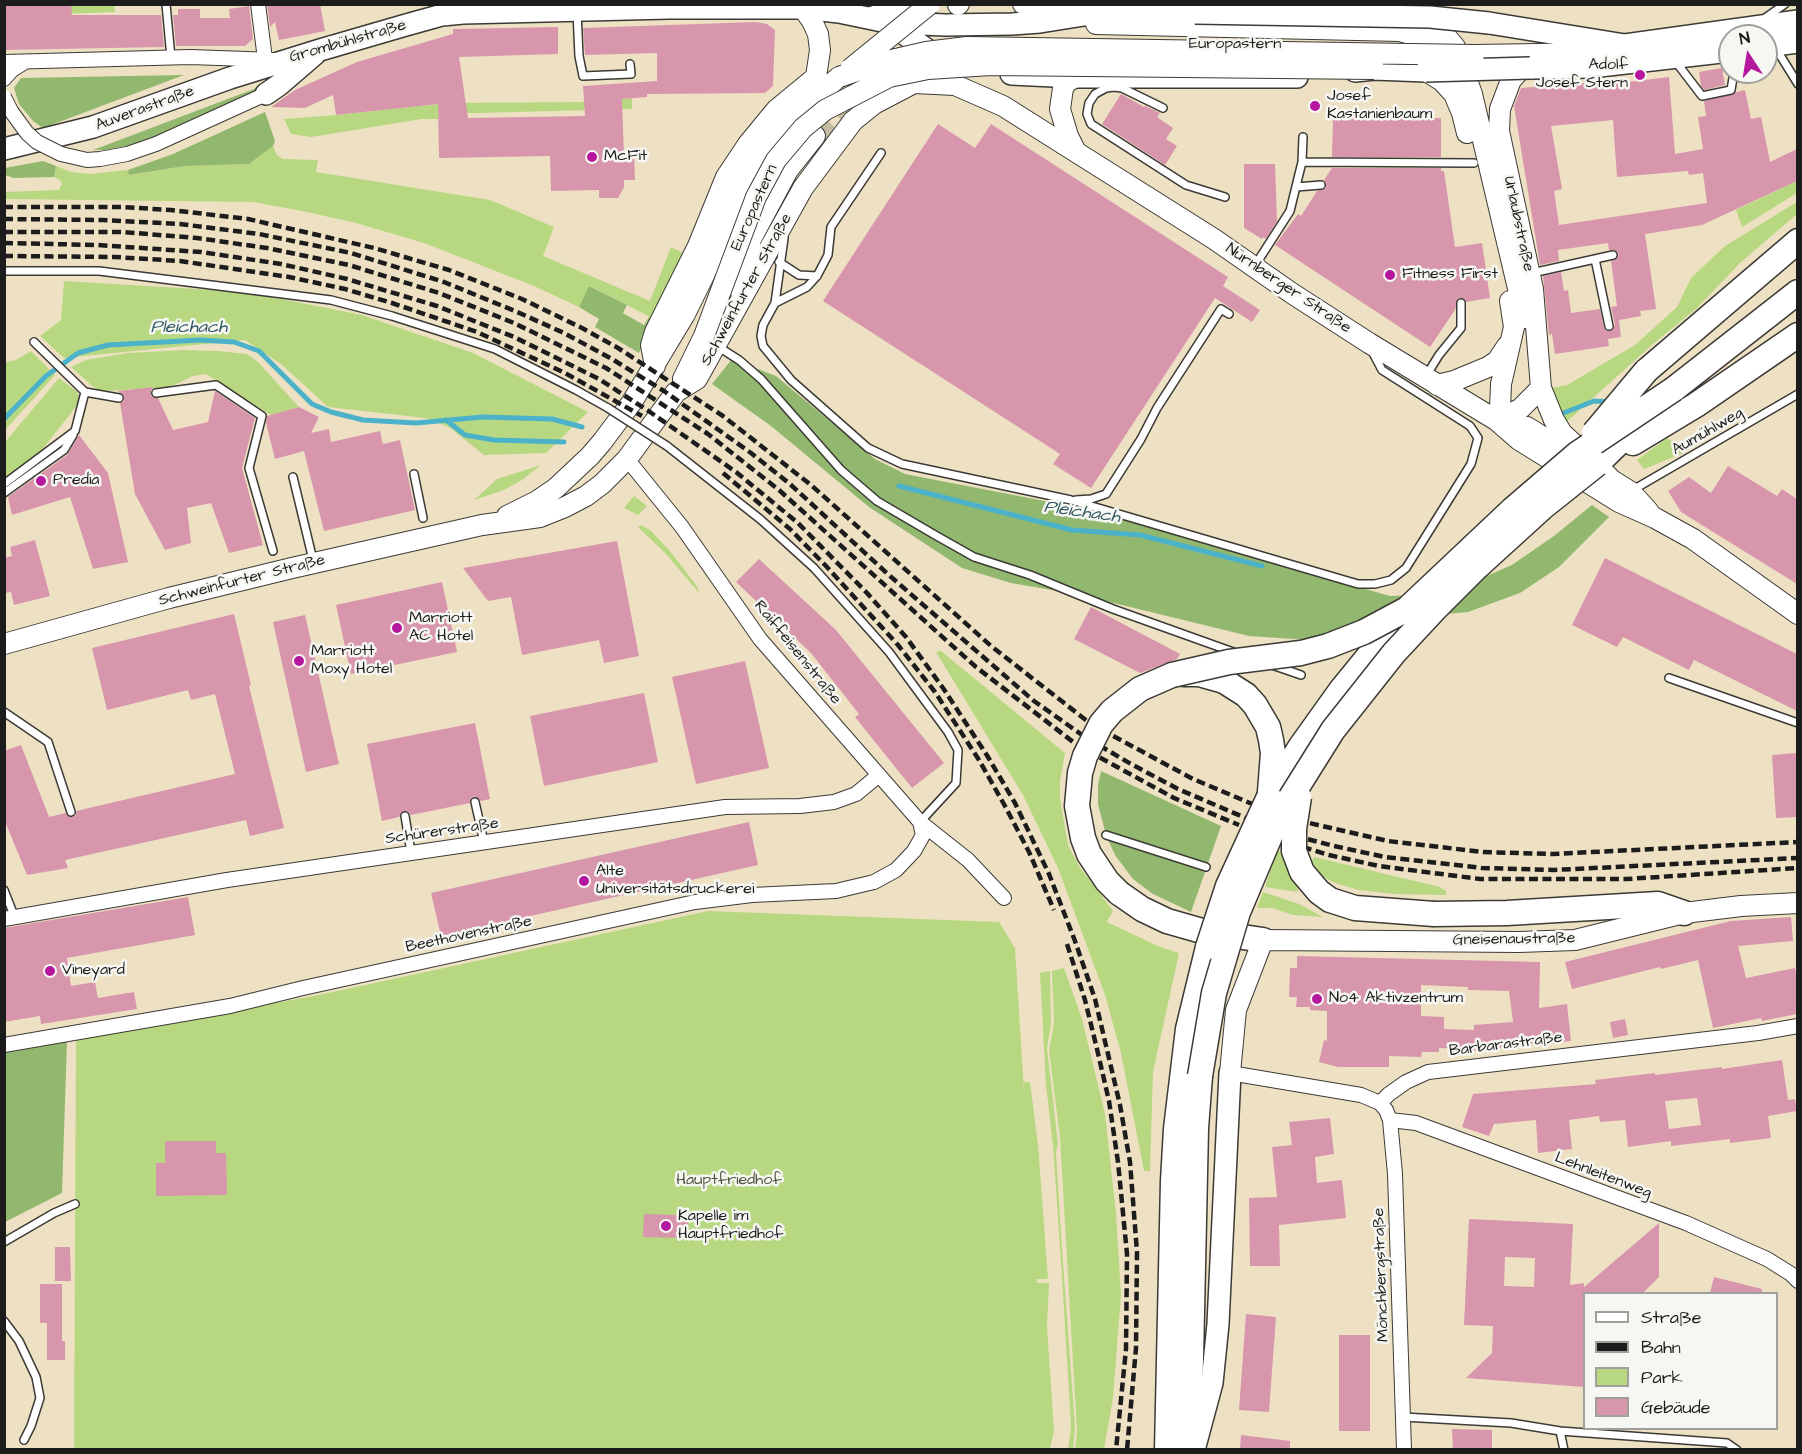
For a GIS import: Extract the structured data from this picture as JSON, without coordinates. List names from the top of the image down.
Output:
{
  "streets": {
    "main road": ["Grombühlstraße", "Europastern", "Auverastraße"],
    "street": [
      "Urlaubstraße",
      "Nürnberger Straße",
      "Schweinfurter Straße",
      "Raiffeisenstraße",
      "Schürerstraße",
      "Beethovenstraße",
      "Gneisenaustraße",
      "Barbarastraße",
      "Lehnleitenweg",
      "Mönchbergstraße"
    ],
    "lane": ["Aumühlweg"]
  },
  "crossings": [
    ["Grombühlstraße", "Europastern"],
    ["Grombühlstraße", "Auverastraße"],
    ["Grombühlstraße", "Nürnberger Straße"],
    ["Europastern", "Urlaubstraße"],
    ["Europastern", "Nürnberger Straße"],
    ["Europastern", "Schweinfurter Straße"],
    ["Urlaubstraße", "Nürnberger Straße"],
    ["Nürnberger Straße", "Schweinfurter Straße"],
    ["Nürnberger Straße", "Aumühlweg"],
    ["Schweinfurter Straße", "Raiffeisenstraße"],
    ["Raiffeisenstraße", "Schürerstraße"],
    ["Raiffeisenstraße", "Beethovenstraße"],
    ["Barbarastraße", "Mönchbergstraße"],
    ["Lehnleitenweg", "Mönchbergstraße"]
  ],
  "water": ["Pleichach"],
  "parks": ["Hauptfriedhof"],
  "places": [
    "Adolf Josef Stern",
    "Josef Kastanienbaum",
    "McFit",
    "Fitness First",
    "Predia",
    "Marriott AC Hotel",
    "Marriott Moxy Hotel",
    "Alte Universitätsdruckerei",
    "Vineyard",
    "No4 Aktivzentrum",
    "Kapelle im Hauptfriedhof"
  ],
  "legend": [
    "Straße",
    "Bahn",
    "Park",
    "Gebäude"
  ],
  "north": "top"
}
